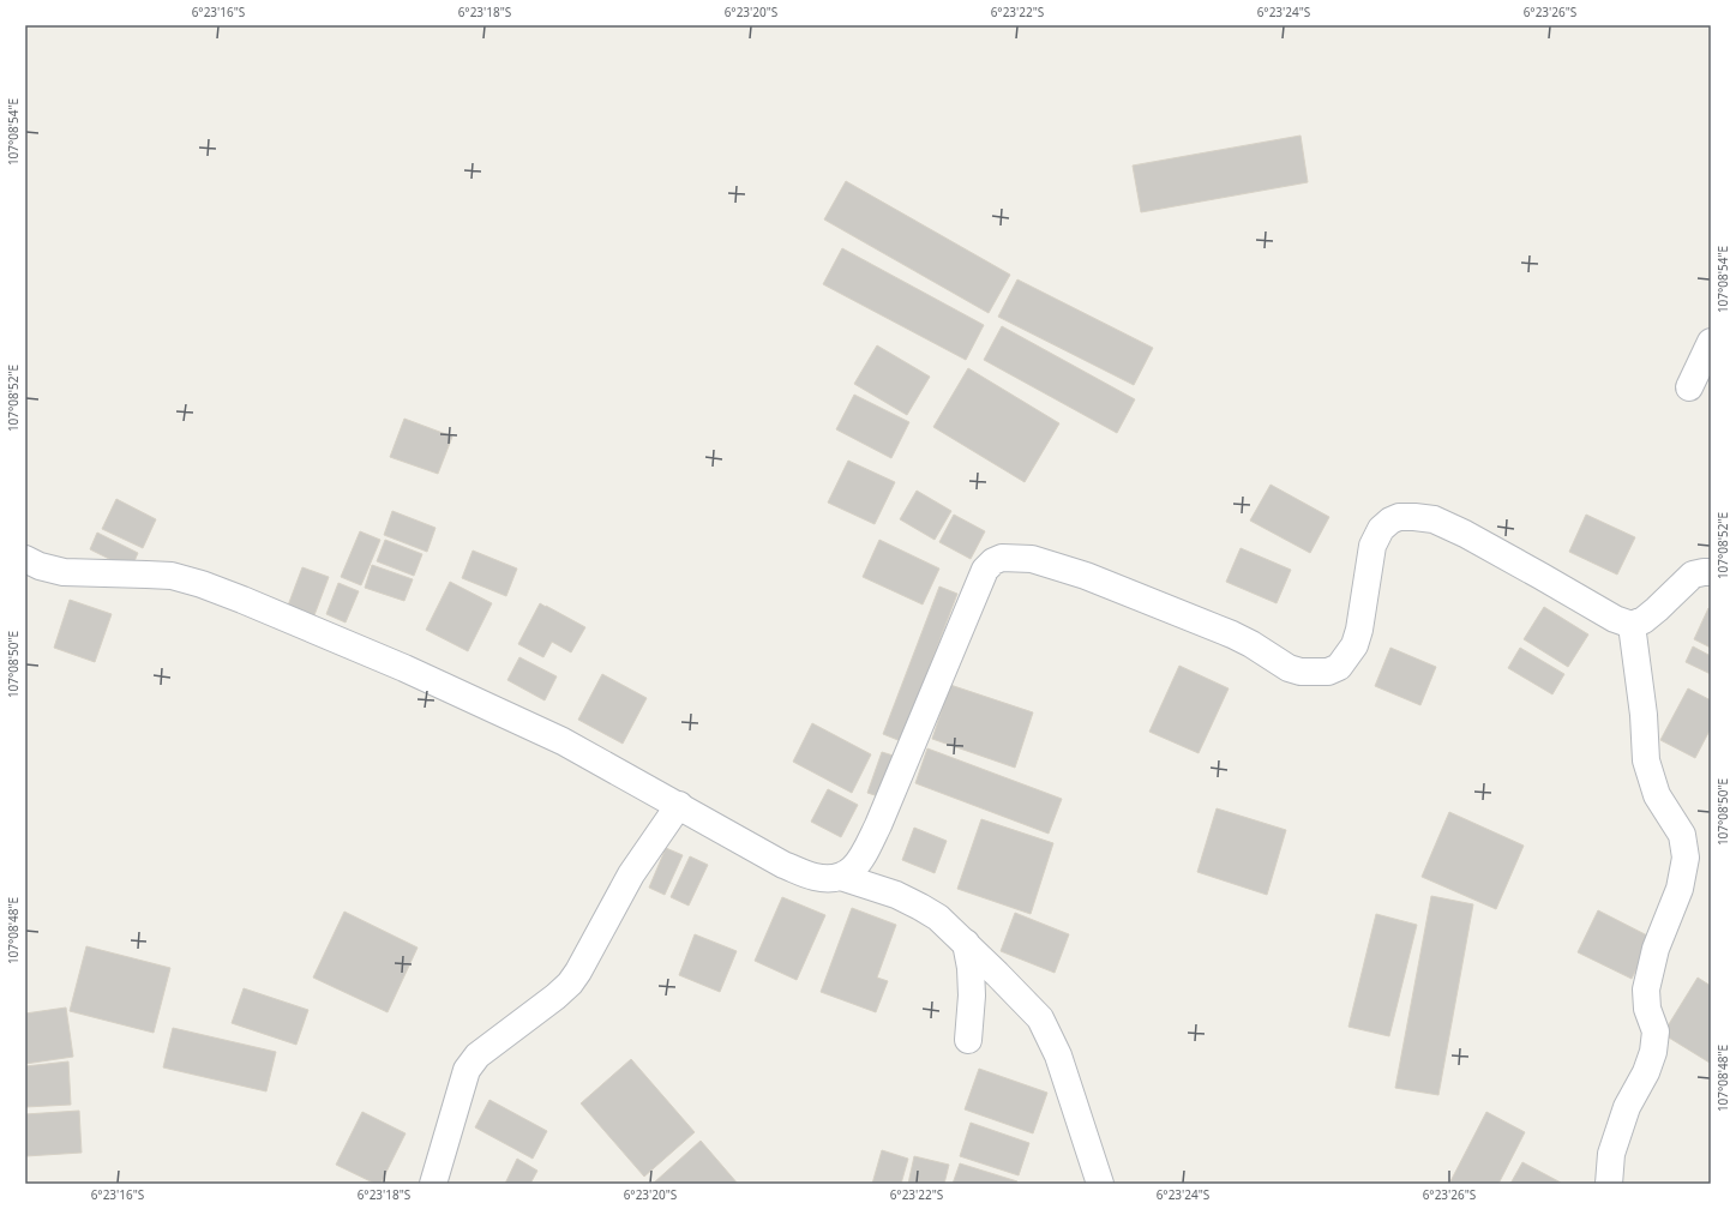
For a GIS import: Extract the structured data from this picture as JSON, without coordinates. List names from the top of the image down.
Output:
{
  "coordinates": [
    "6°23'16\"S",
    "6°23'18\"S",
    "6°23'20\"S",
    "6°23'22\"S",
    "6°23'24\"S",
    "6°23'26\"S",
    "107°08'54\"E",
    "107°08'52\"E",
    "107°08'50\"E",
    "107°08'48\"E"
  ]
}
